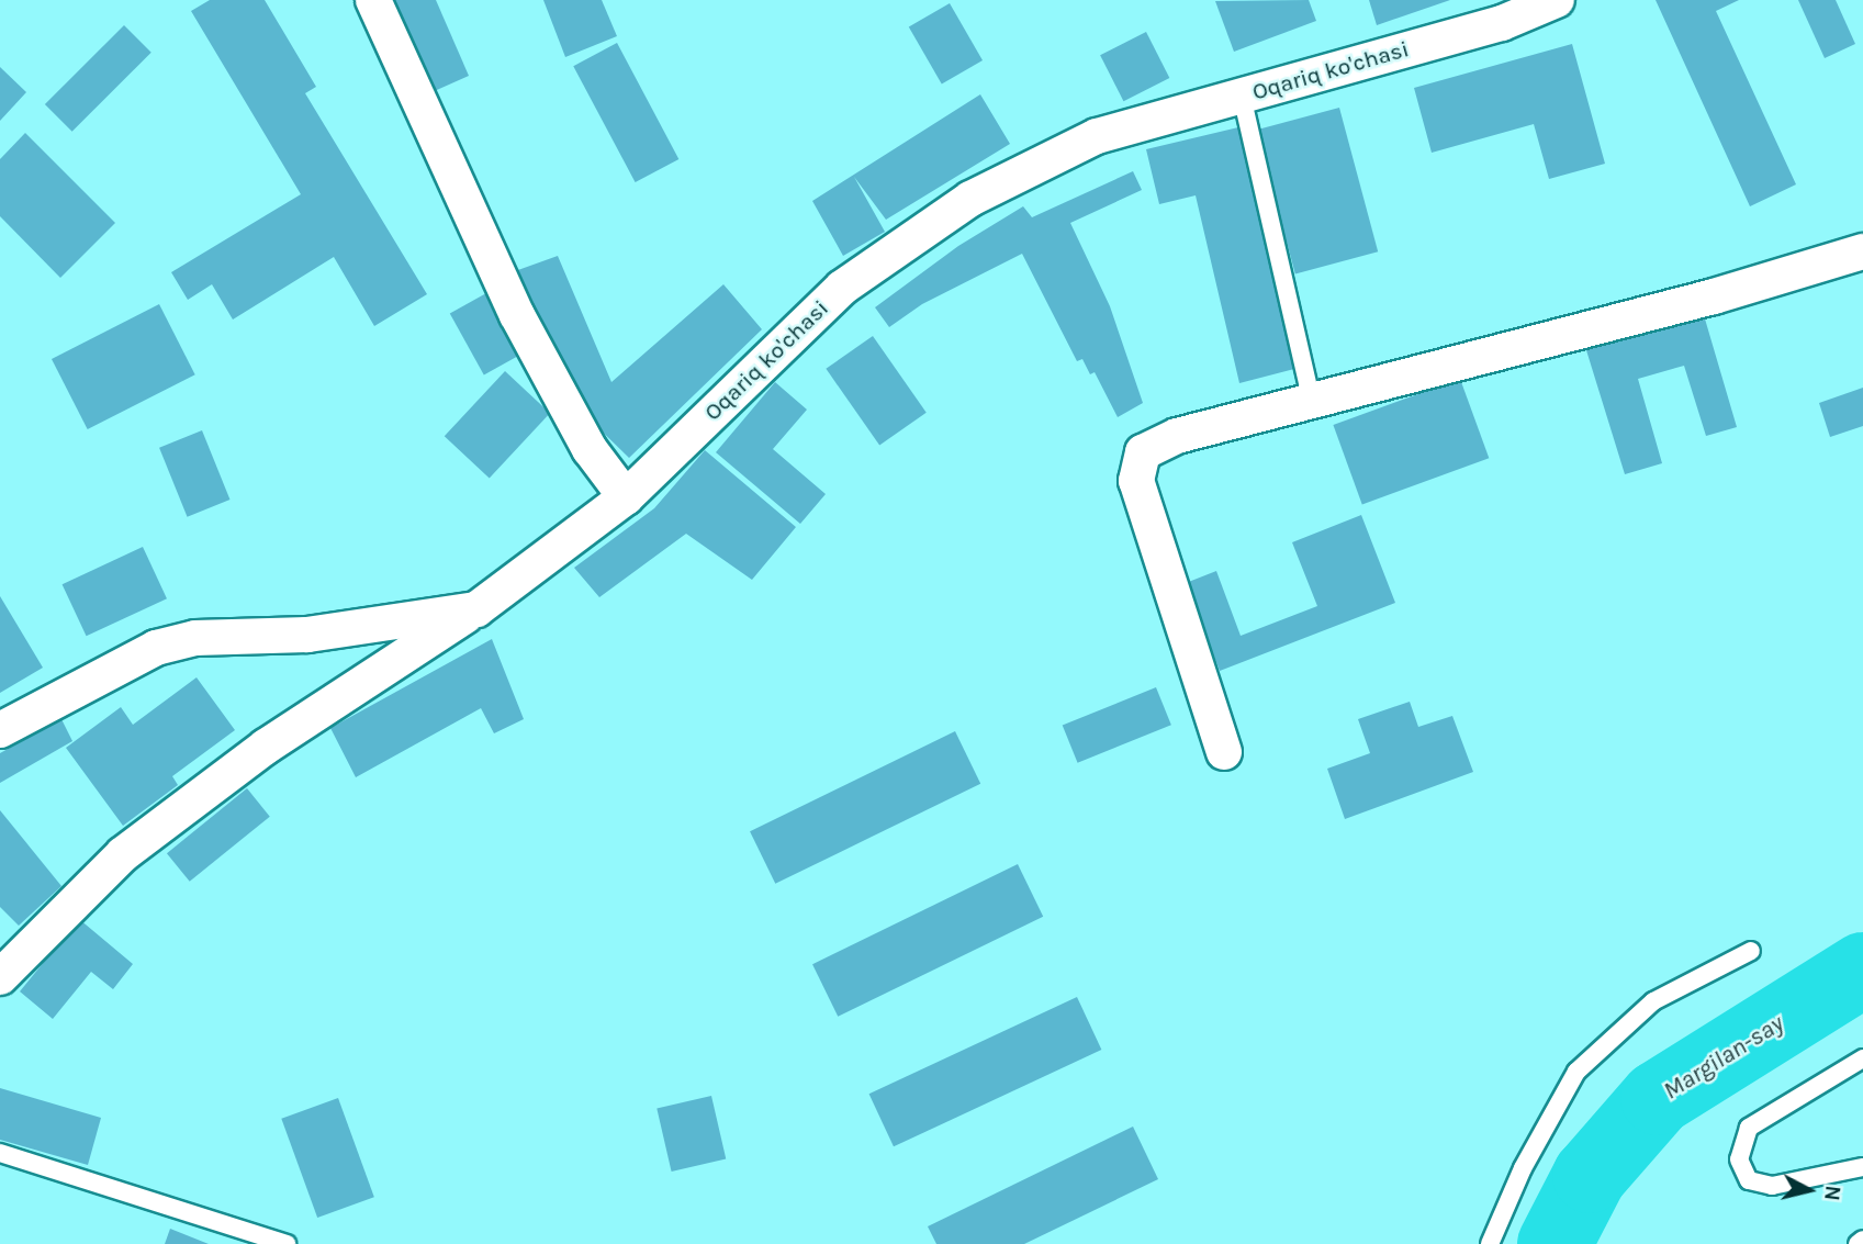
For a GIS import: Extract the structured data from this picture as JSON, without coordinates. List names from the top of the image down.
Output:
{
  "streets": {
    "street": ["Oqariq ko'chasi"]
  },
  "water": ["Margilan-say"],
  "north": "right"
}
